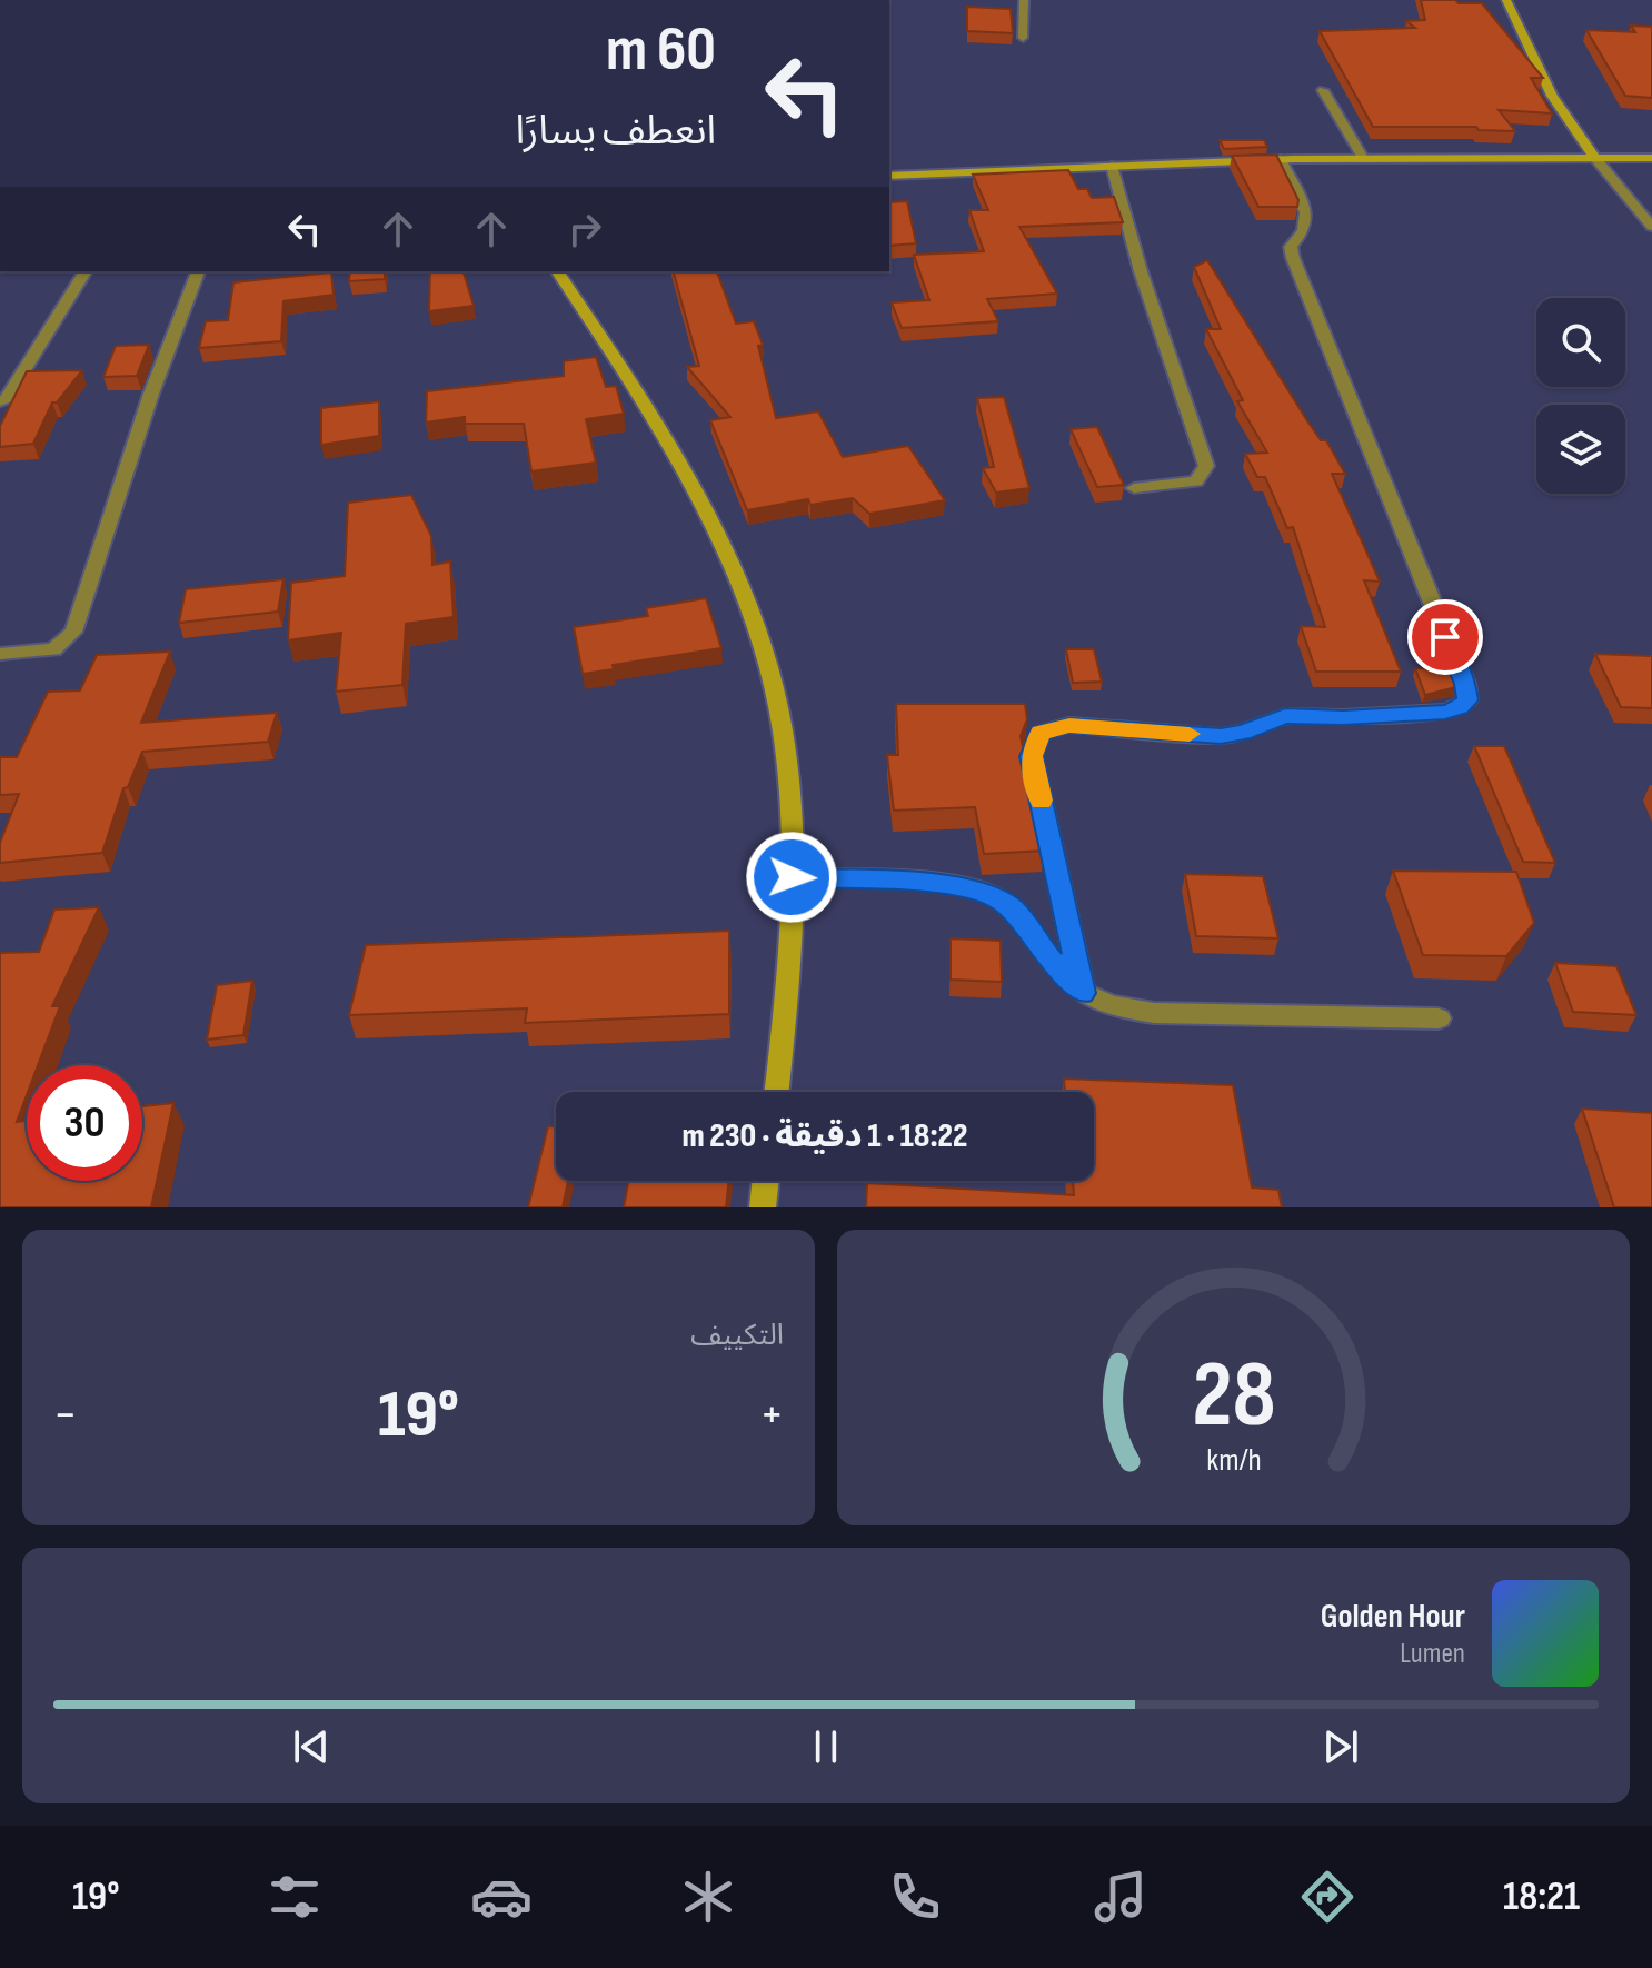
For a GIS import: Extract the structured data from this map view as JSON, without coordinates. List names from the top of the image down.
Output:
{
  "page": {
    "turn": ["60 m", "انعطف يسارًا"],
    "limit": "30",
    "trip": "18:22 · 1 دقيقة · 230 m",
    "tile": "التكييف",
    "heat": ["−", "19°", "+"],
    "song": ["Golden Hour", "Lumen"],
    "tabs": ["18:21", "19°"],
    "gauge": ["28", "km/h"]
  }
}
